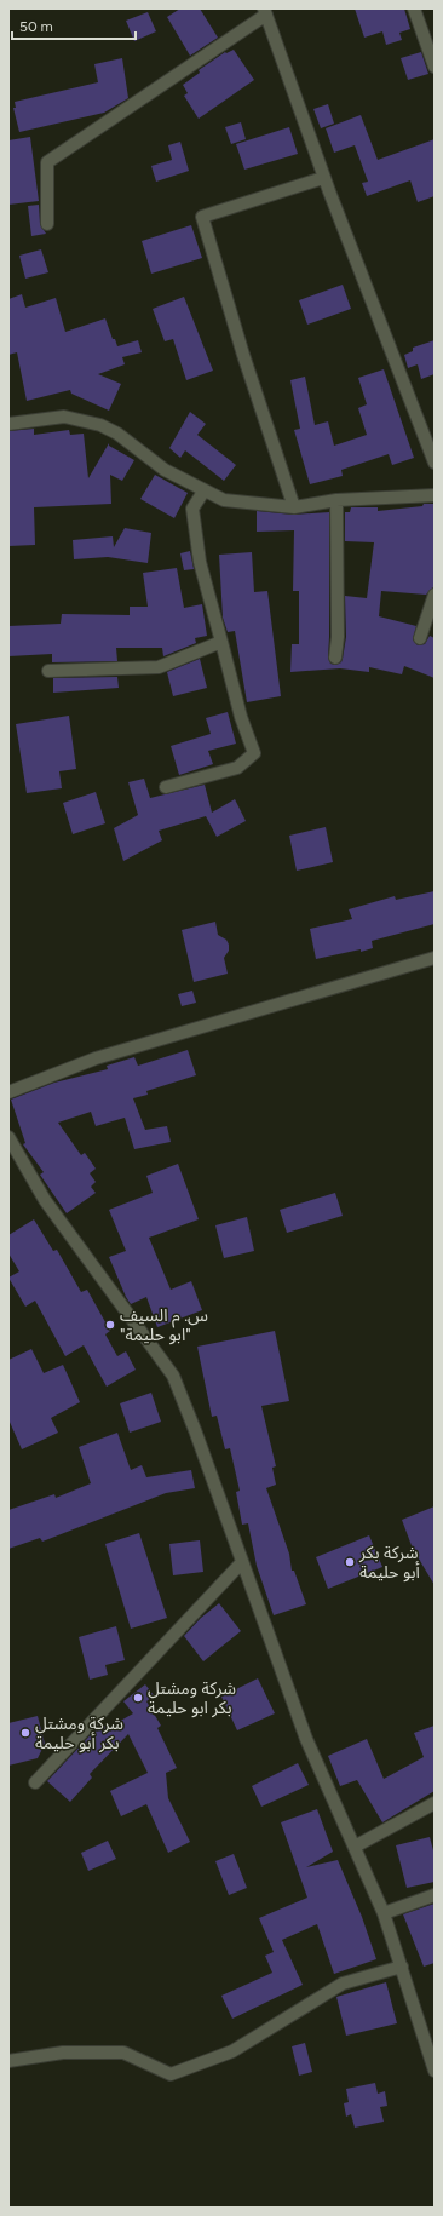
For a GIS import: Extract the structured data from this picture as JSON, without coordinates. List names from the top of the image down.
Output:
{
  "places": [
    "س. م السيف \"ابو حليمة\"",
    "شركة بكر أبو حليمة",
    "شركة ومشتل بكر ابو حليمة",
    "شركة ومشتل بكر أبو حليمة"
  ],
  "scale_bar": "50 m"
}
